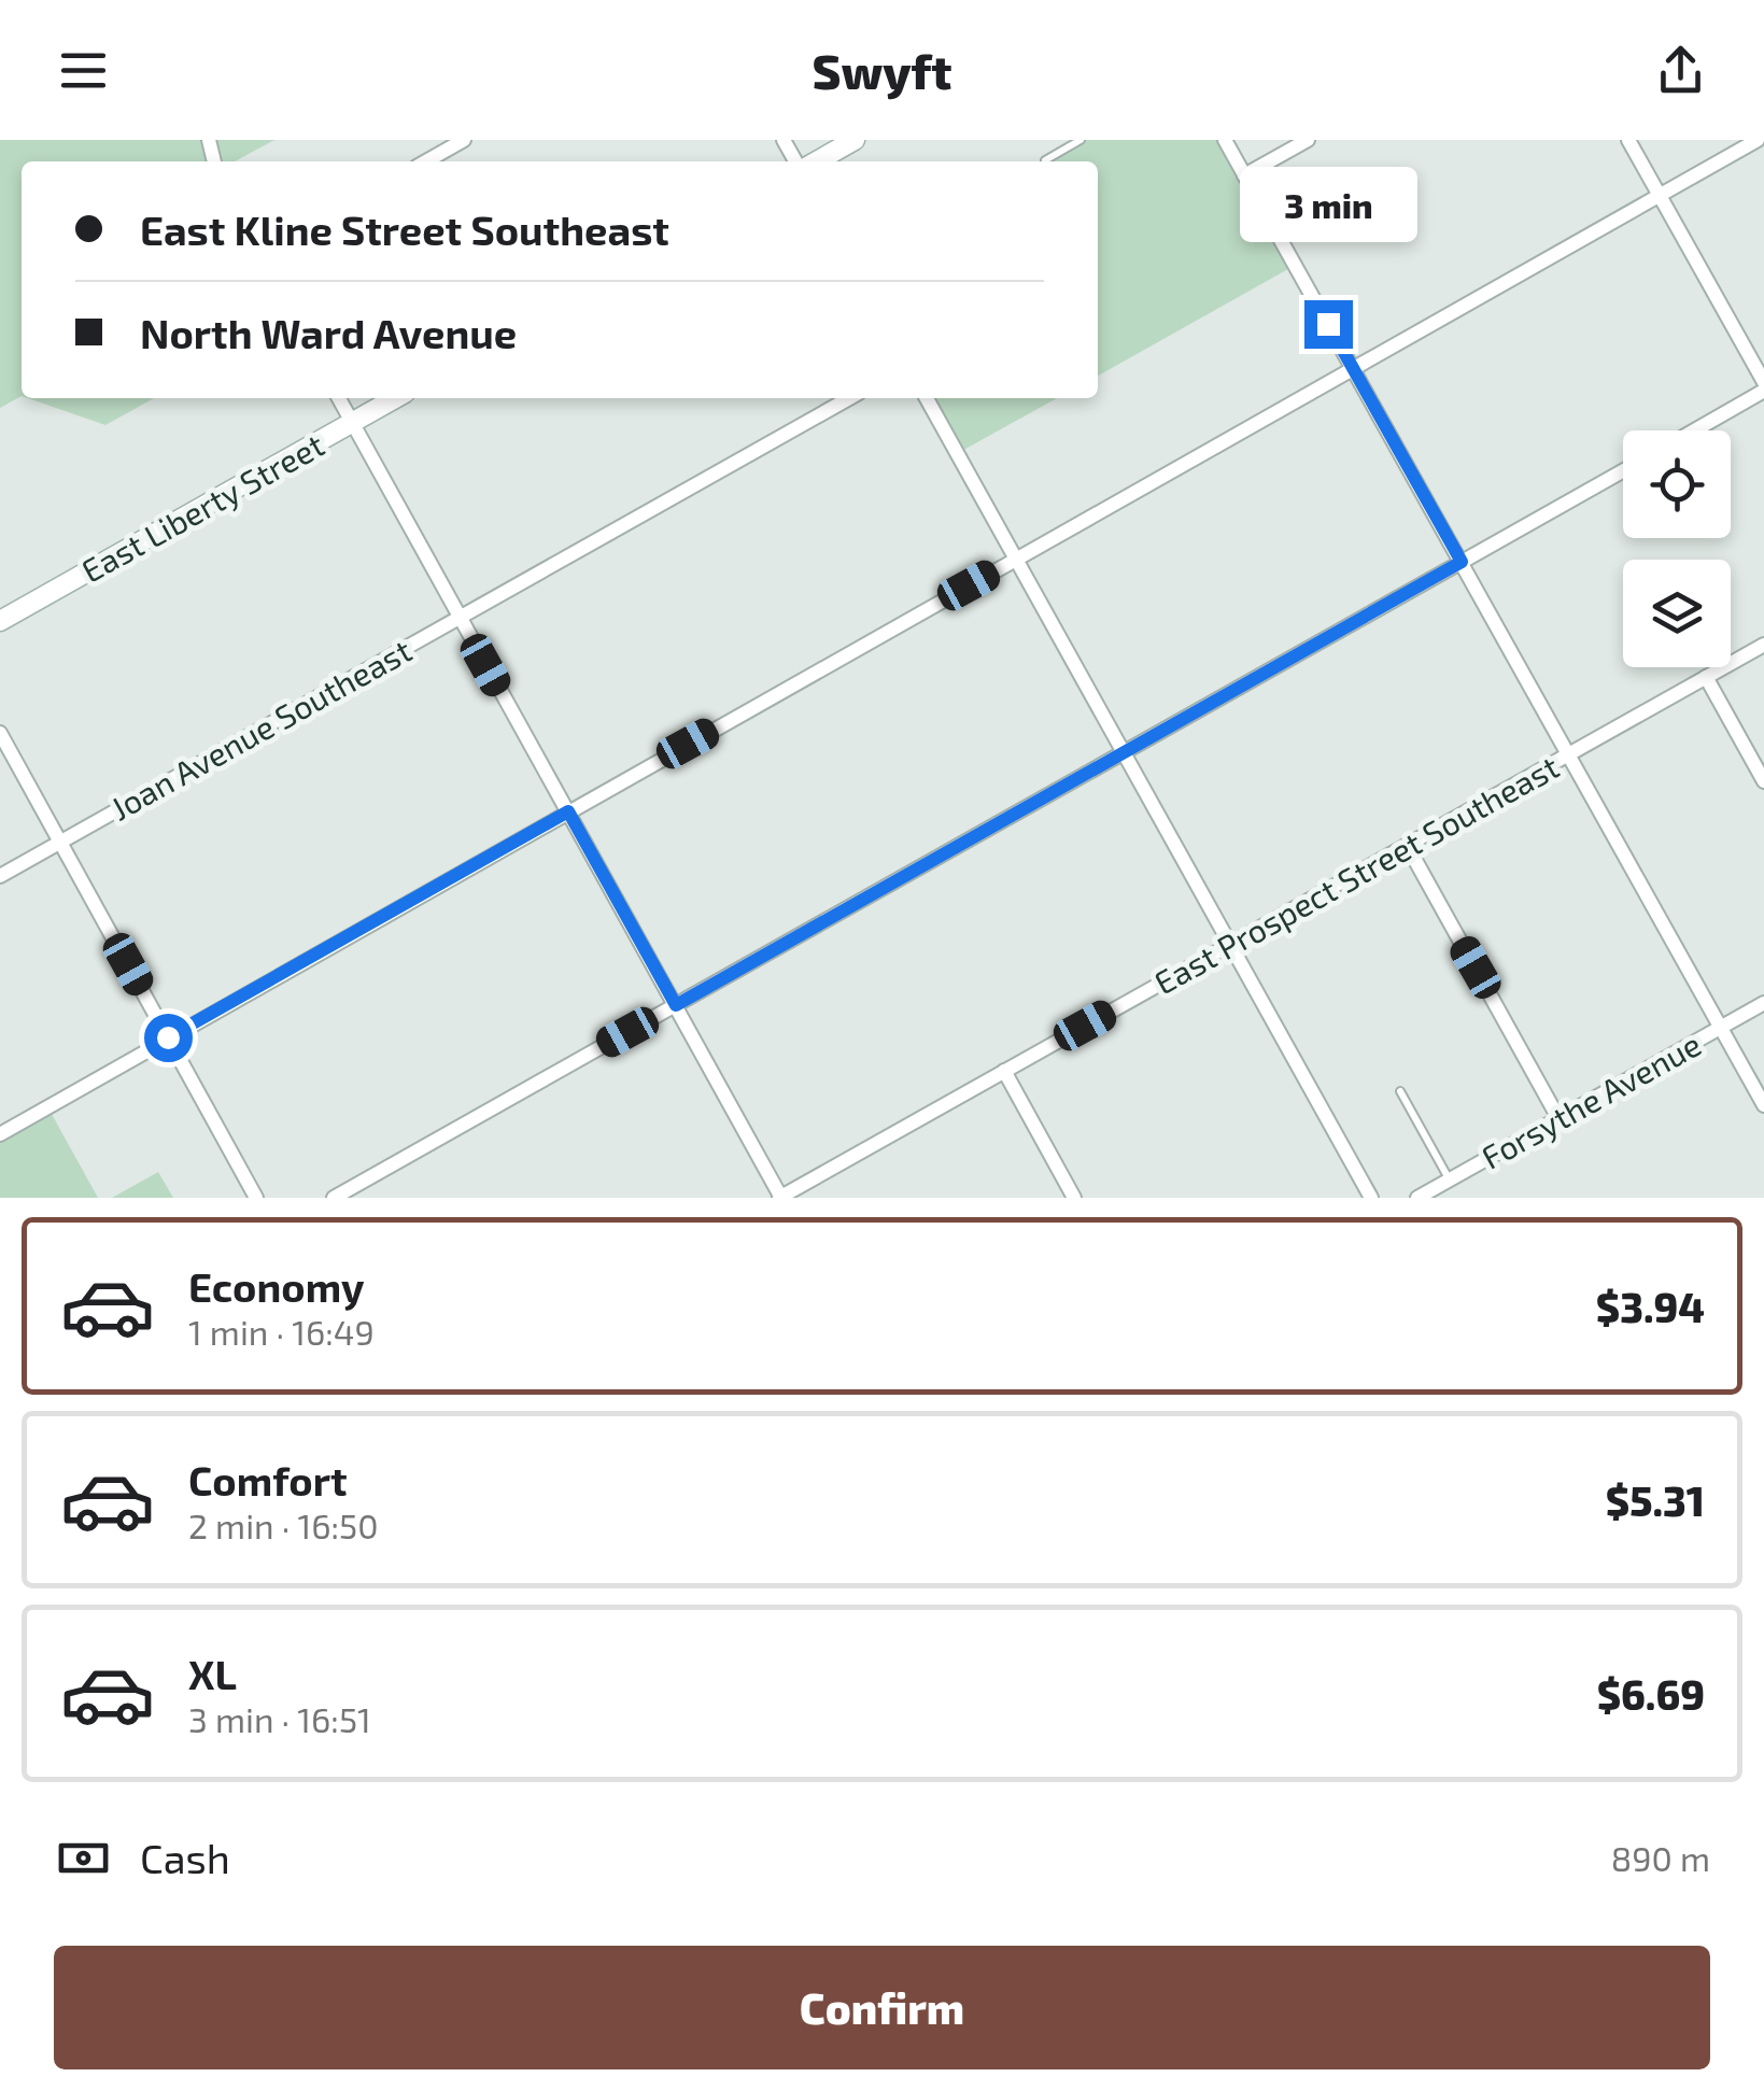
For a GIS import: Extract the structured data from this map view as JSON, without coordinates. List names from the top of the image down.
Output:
{
  "streets": {
    "street": [
      "East Liberty Street",
      "Joan Avenue Southeast",
      "East Prospect Street Southeast",
      "Forsythe Avenue"
    ]
  },
  "page": {
    "header": "Swyft",
    "banner": ["East Kline Street Southeast", "North Ward Avenue"],
    "bubble": "3 min",
    "list": [
      {
        "name": "Economy",
        "note": "1 min · 16:49",
        "value": "$3.94"
      },
      {
        "name": "Comfort",
        "note": "2 min · 16:50",
        "value": "$5.31"
      },
      {
        "name": "XL",
        "note": "3 min · 16:51",
        "value": "$6.69"
      }
    ],
    "pay": ["Cash", "890 m"],
    "buttons": "Confirm"
  }
}
